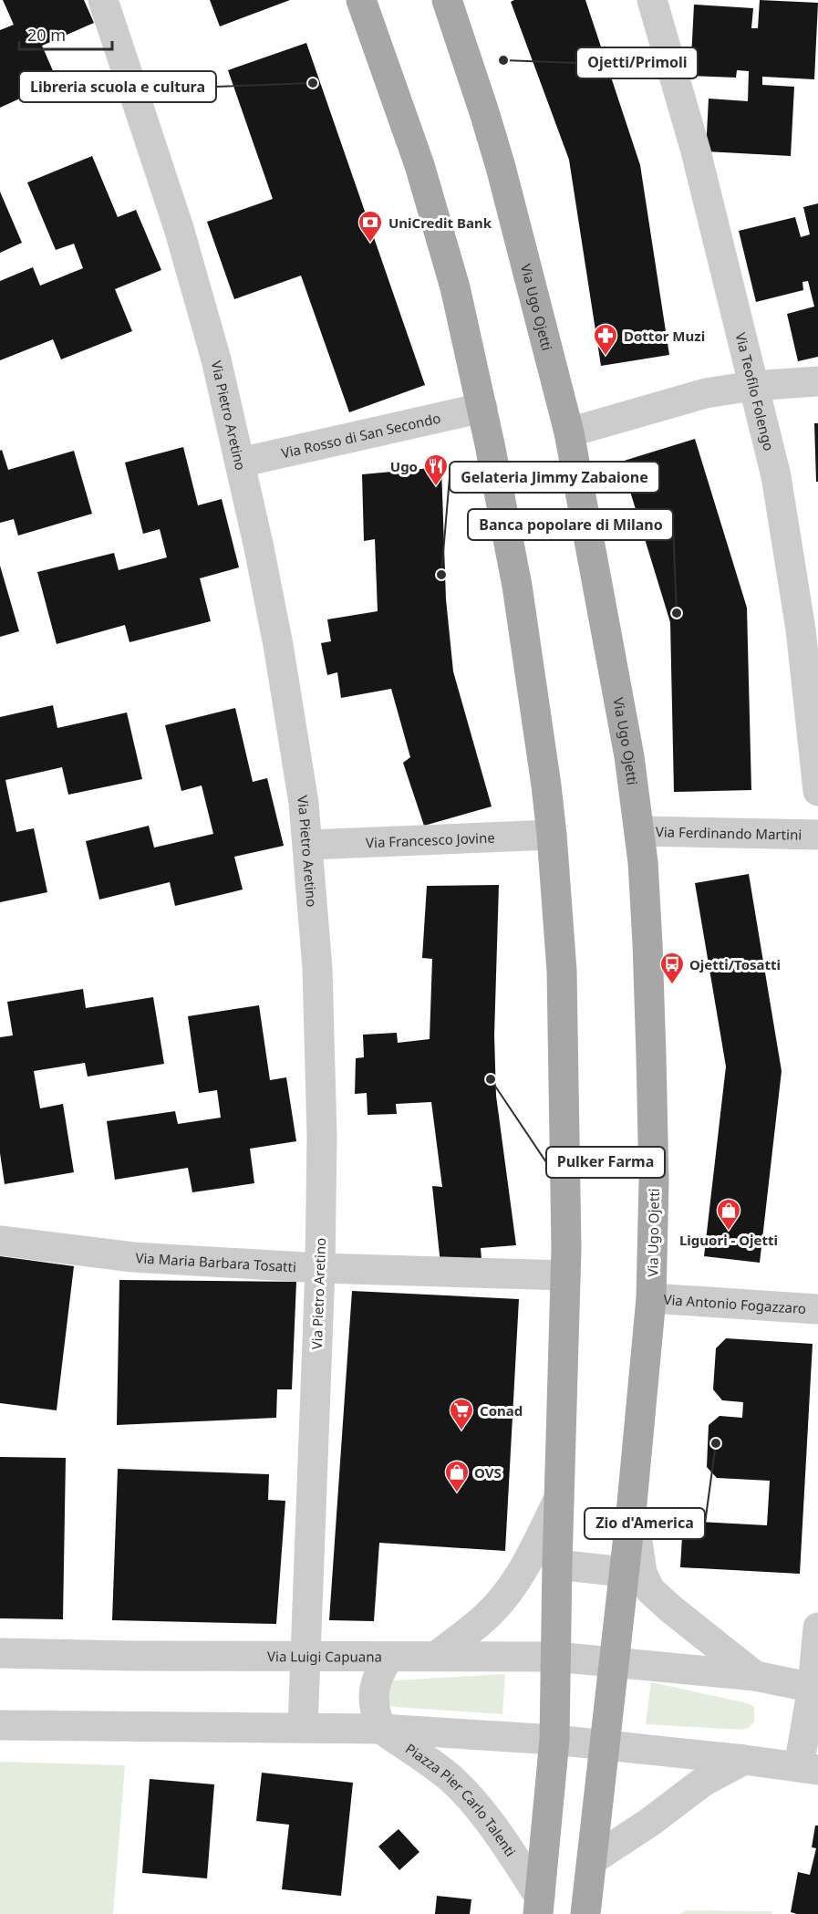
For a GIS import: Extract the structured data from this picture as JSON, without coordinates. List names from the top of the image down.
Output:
{
  "streets": {
    "main road": ["Via Ugo Ojetti", "Piazza Pier Carlo Talenti"],
    "street": [
      "Via Teofilo Folengo",
      "Via Pietro Aretino",
      "Via Rosso di San Secondo",
      "Via Ferdinando Martini",
      "Via Francesco Jovine",
      "Via Maria Barbara Tosatti",
      "Via Antonio Fogazzaro",
      "Via Luigi Capuana"
    ]
  },
  "crossings": [
    ["Via Ugo Ojetti", "Via Ferdinando Martini"],
    ["Via Ugo Ojetti", "Via Antonio Fogazzaro"],
    ["Via Pietro Aretino", "Via Rosso di San Secondo"],
    ["Via Pietro Aretino", "Via Francesco Jovine"],
    ["Via Pietro Aretino", "Via Maria Barbara Tosatti"],
    ["Via Pietro Aretino", "Via Luigi Capuana"],
    ["Via Luigi Capuana", "Piazza Pier Carlo Talenti"]
  ],
  "places": {
    "other": [
      "Ojetti/Primoli",
      "Libreria scuola e cultura",
      "Gelateria Jimmy Zabaione",
      "Banca popolare di Milano",
      "Pulker Farma",
      "Zio d'America"
    ],
    "bank": ["UniCredit Bank"],
    "pharmacy": ["Dottor Muzi"],
    "restaurant": ["Ugo"],
    "bus stop": ["Ojetti/Tosatti"],
    "shop": ["Liguori - Ojetti", "OVS"],
    "supermarket": ["Conad"]
  },
  "scale_bar": "20 m"
}
